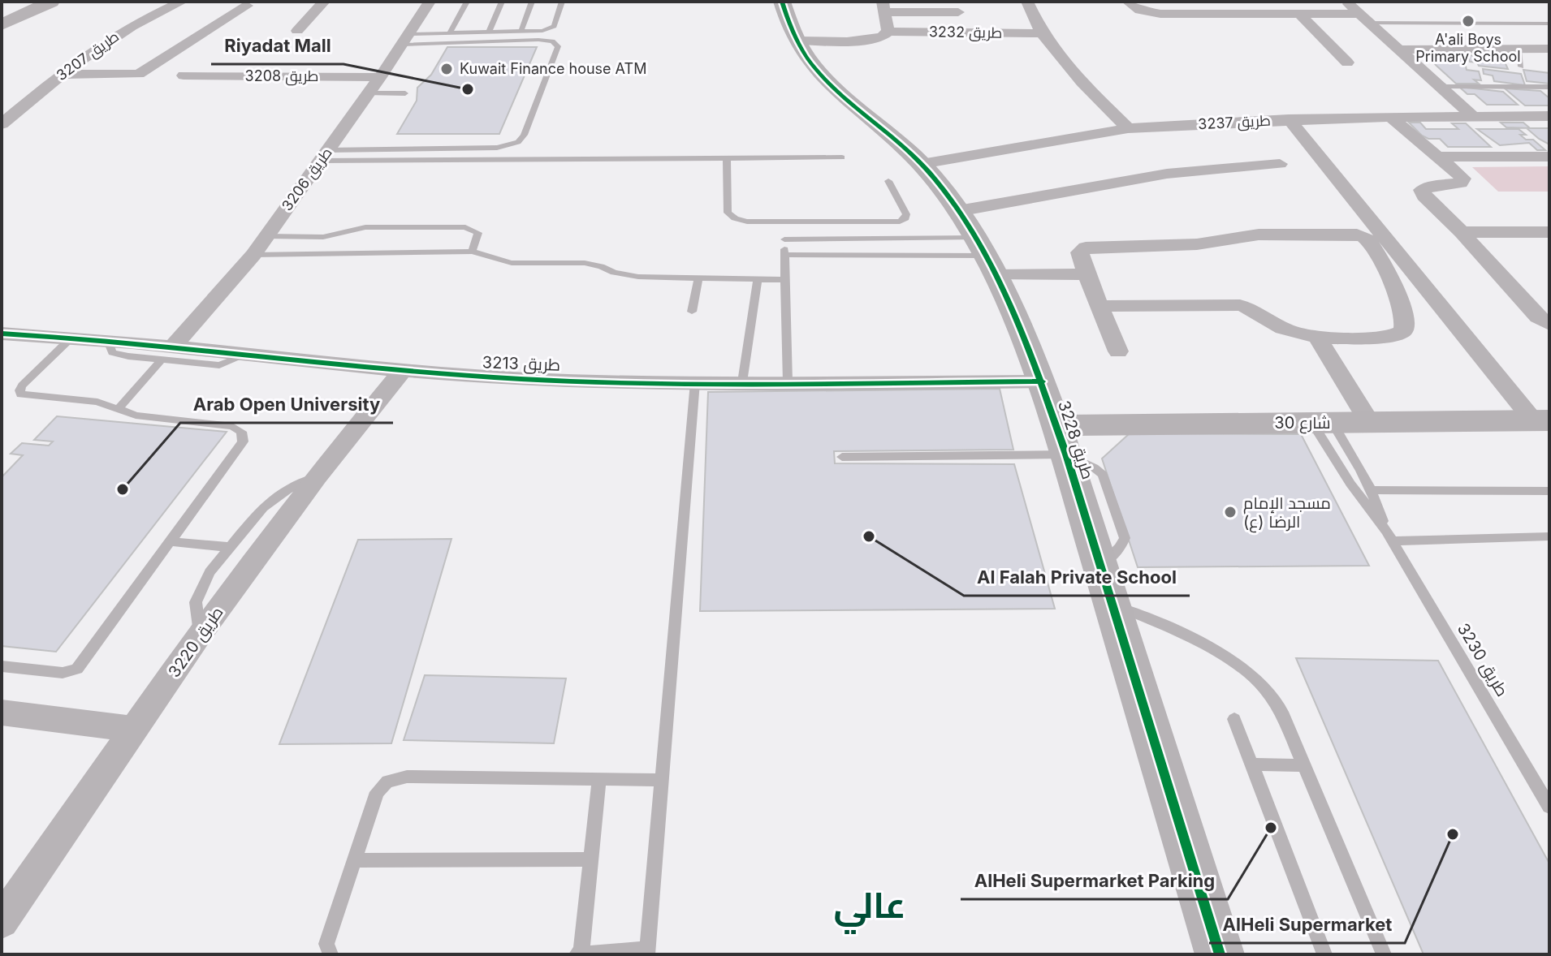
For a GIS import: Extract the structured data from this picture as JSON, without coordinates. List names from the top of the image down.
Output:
{
  "streets": {
    "street": [
      "طريق 3232",
      "طريق 3207",
      "طريق 3208",
      "طريق 3237",
      "طريق 3206",
      "طريق 3213",
      "شارع 30",
      "طريق 3228",
      "طريق 3220"
    ],
    "lane": ["طريق 3230"]
  },
  "crossings": [
    ["طريق 3232", "طريق 3228"],
    ["طريق 3208", "طريق 3206"],
    ["طريق 3237", "طريق 3228"],
    ["طريق 3206", "طريق 3213"],
    ["طريق 3213", "طريق 3228"],
    ["طريق 3213", "طريق 3220"],
    ["شارع 30", "طريق 3228"],
    ["شارع 30", "طريق 3230"]
  ],
  "districts": ["عالي"],
  "places": [
    "A'ali Boys Primary School",
    "Kuwait Finance house ATM",
    "Riyadat Mall",
    "Arab Open University",
    "مسجد الإمام الرضا (ع)",
    "Al Falah Private School",
    "AlHeli Supermarket Parking",
    "AlHeli Supermarket"
  ]
}
